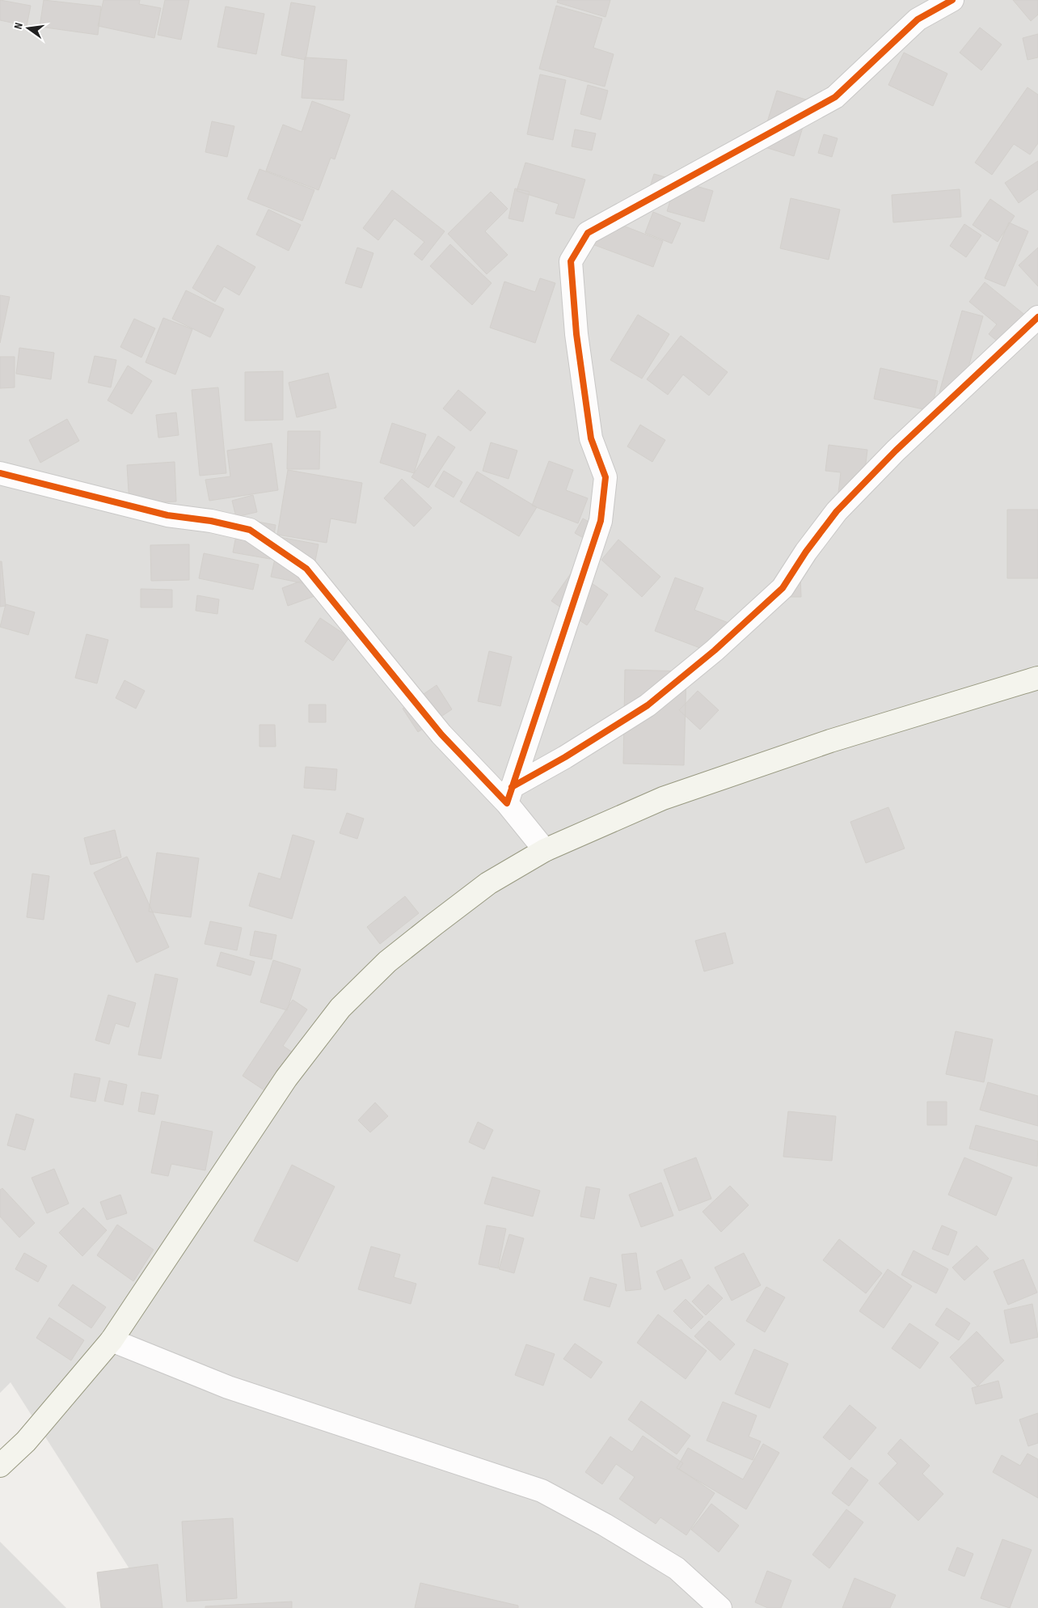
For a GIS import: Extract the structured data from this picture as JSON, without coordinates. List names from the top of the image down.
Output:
{
  "north": "left"
}
